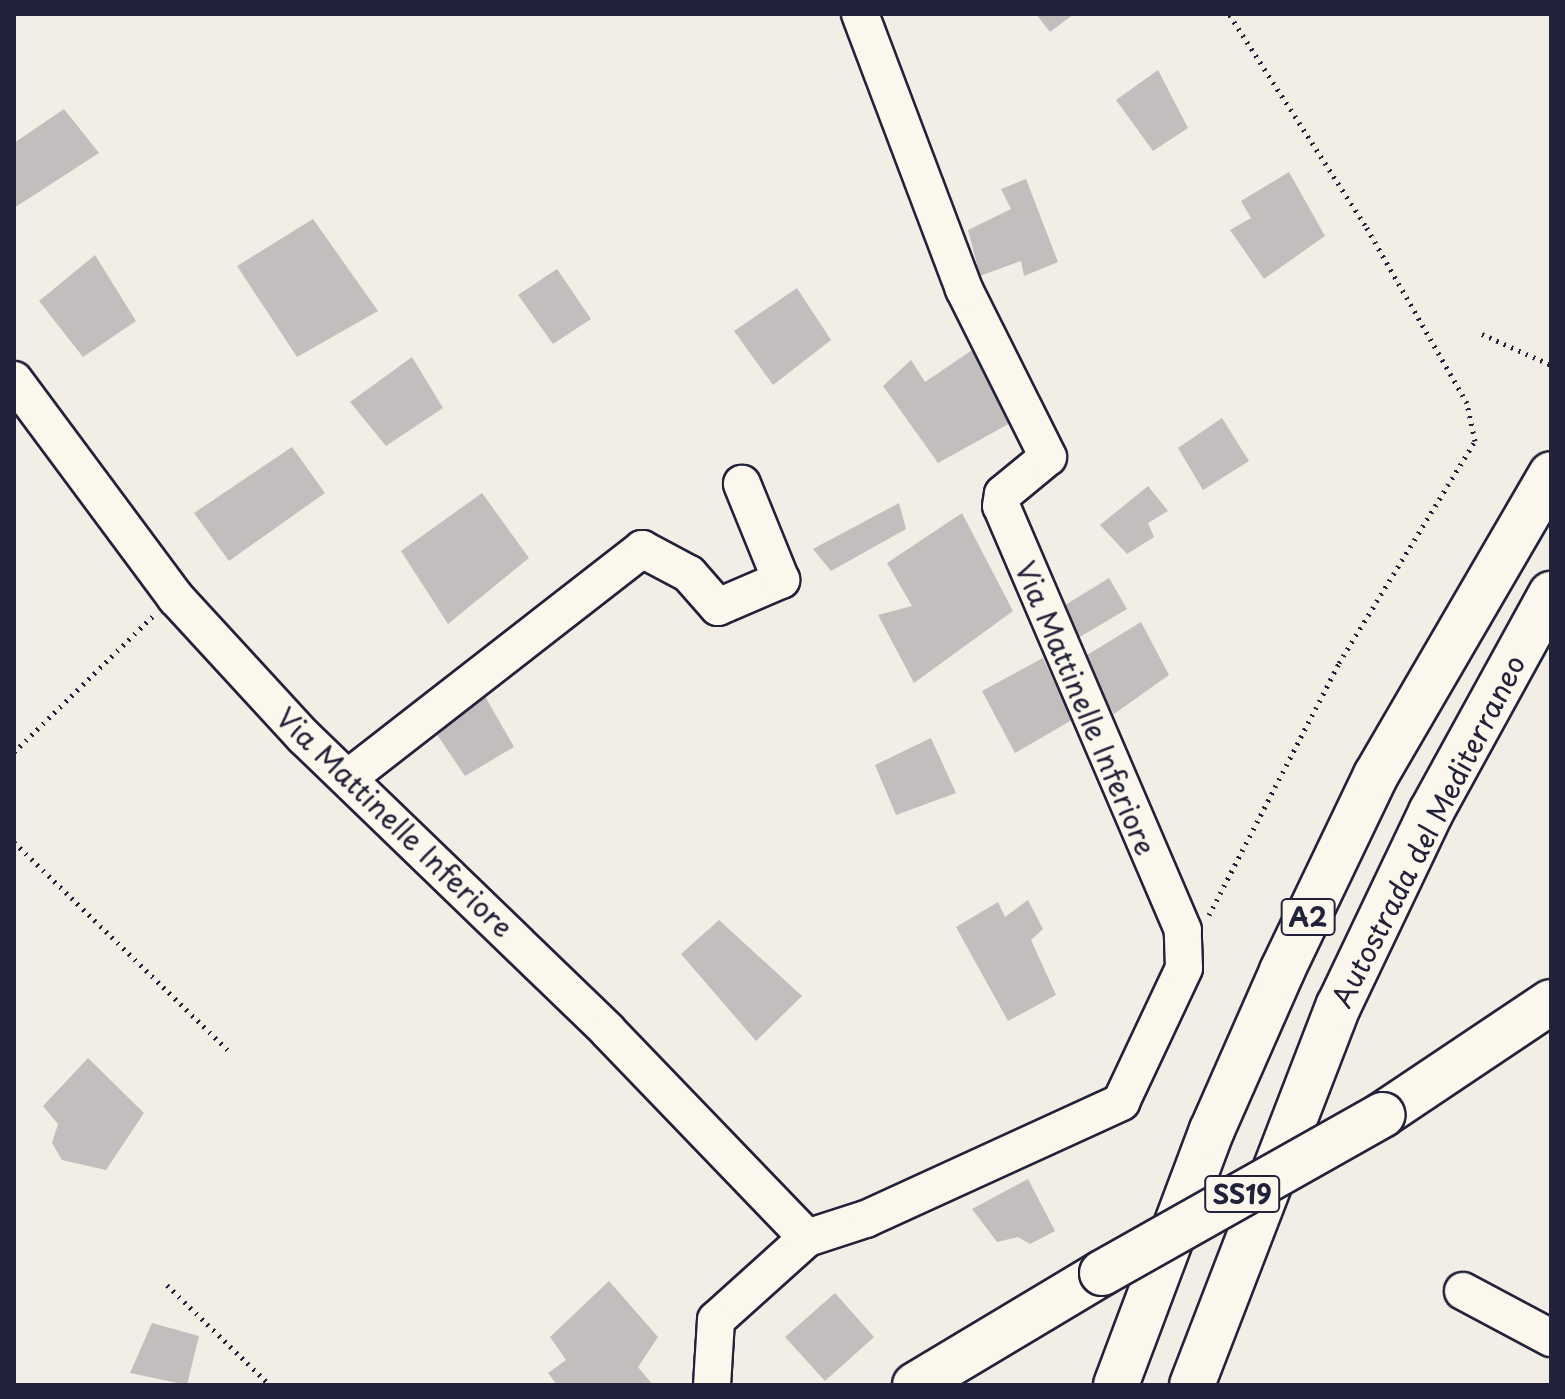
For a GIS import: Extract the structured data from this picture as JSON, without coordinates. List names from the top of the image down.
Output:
{
  "streets": {
    "main road": ["Autostrada del Mediterraneo", "A2", "SS19"],
    "street": ["Via Mattinelle Inferiore"]
  }
}
